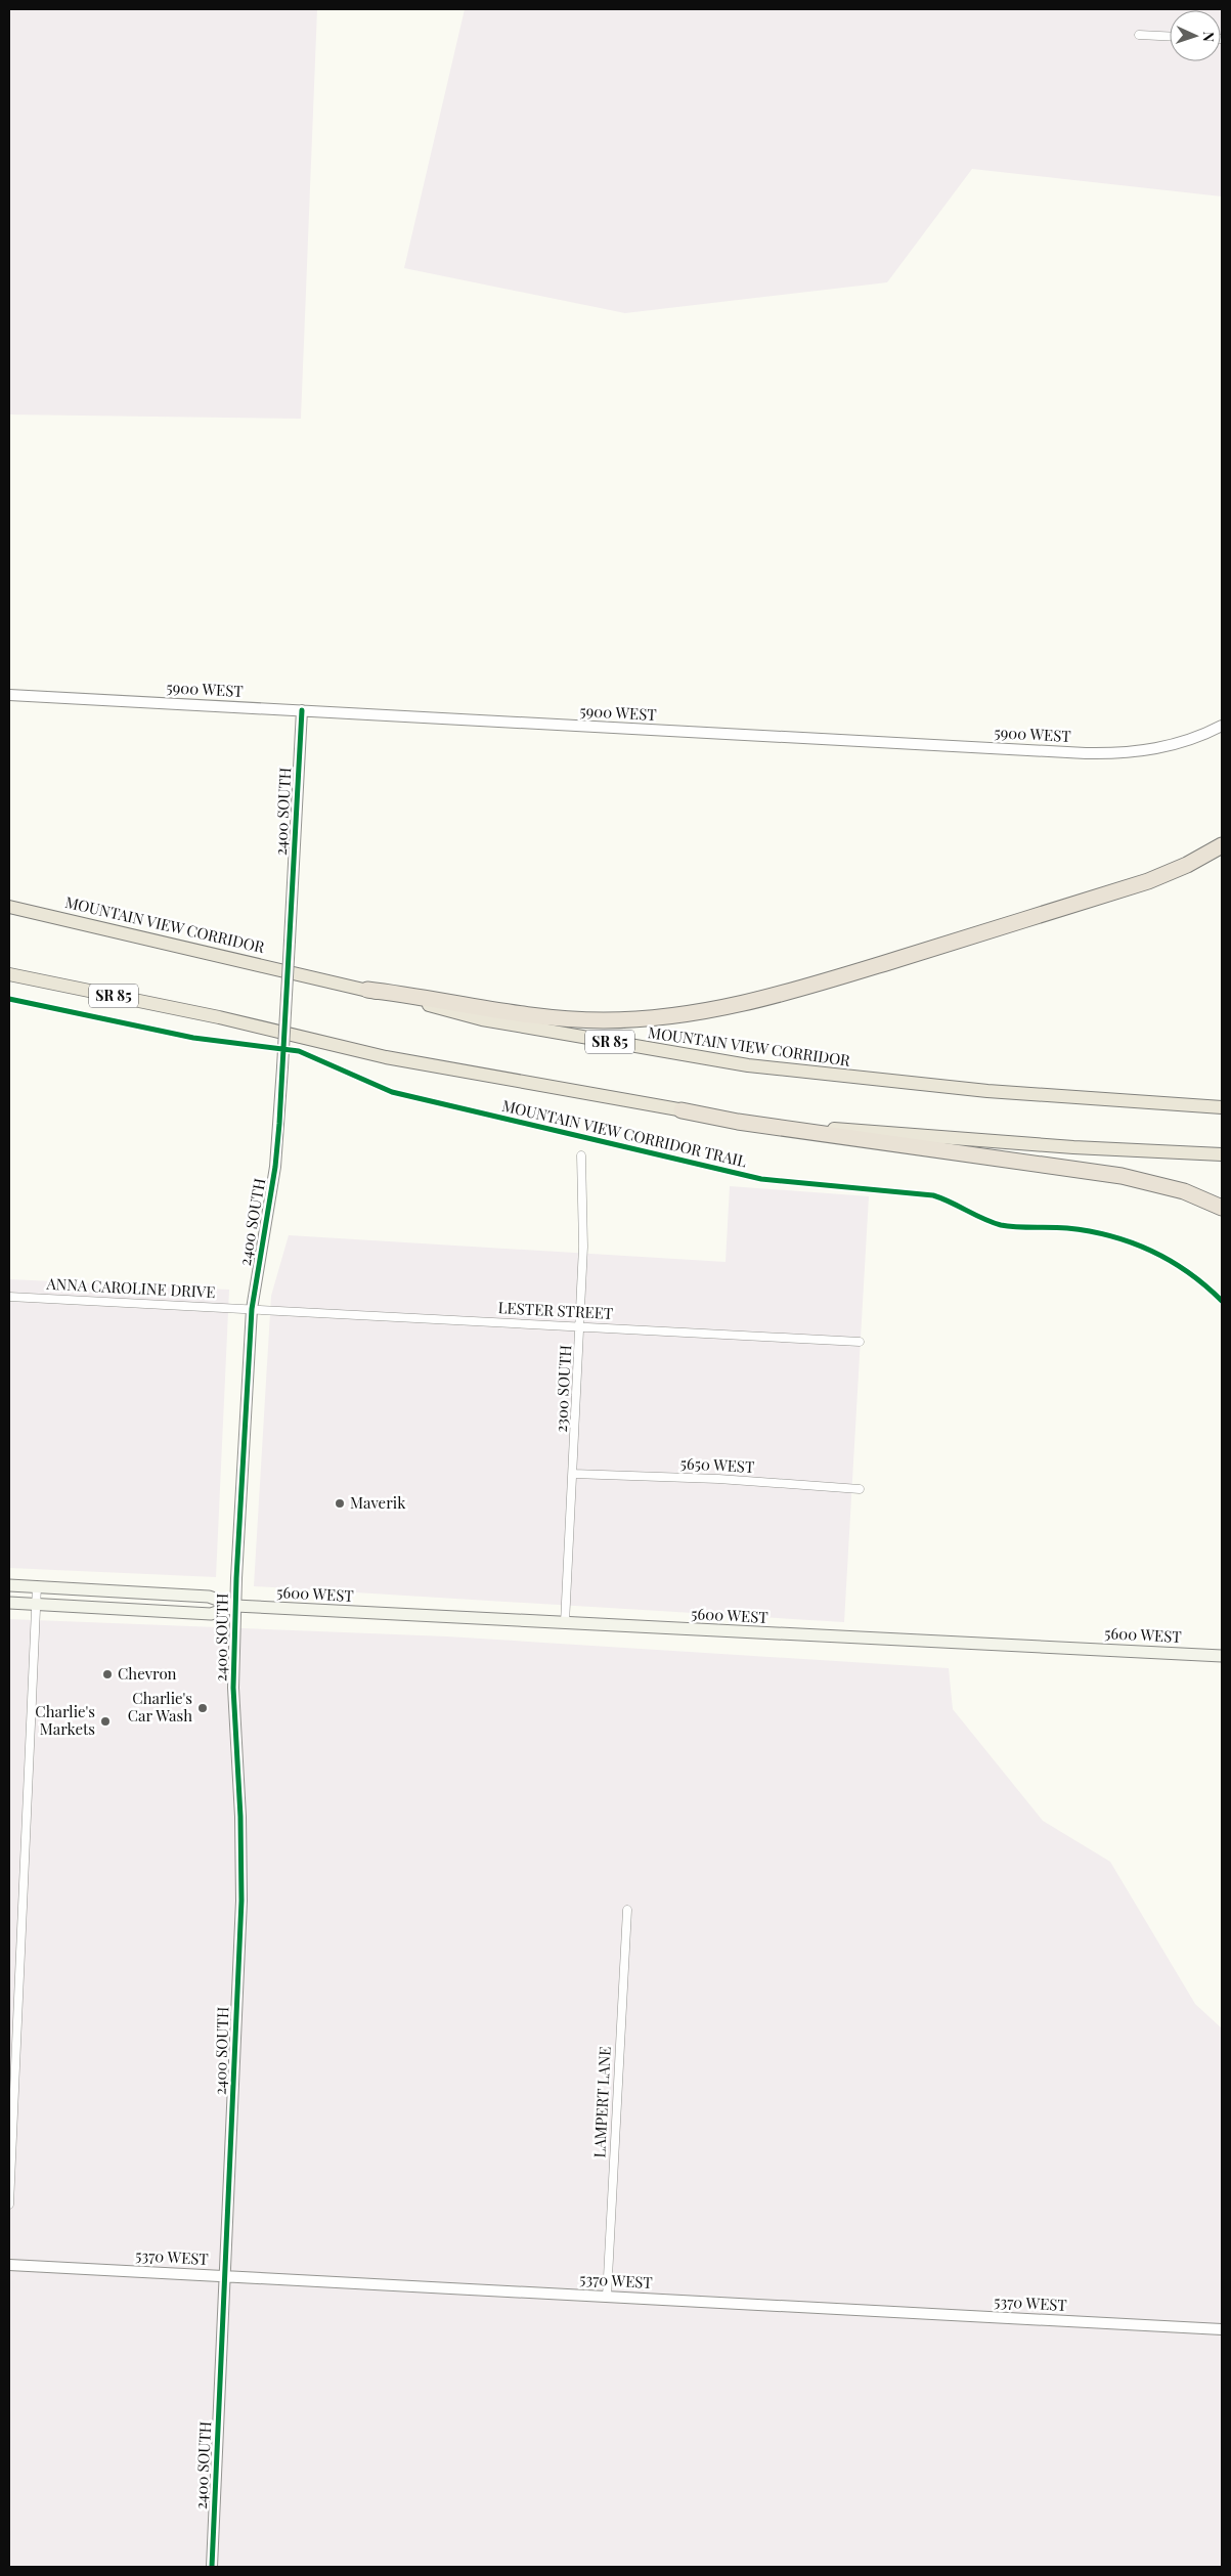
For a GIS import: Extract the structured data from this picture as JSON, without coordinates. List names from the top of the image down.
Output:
{
  "streets": {
    "highway": ["MOUNTAIN VIEW CORRIDOR", "SR 85"],
    "main road": ["5600 WEST"],
    "street": [
      "5900 WEST",
      "2400 SOUTH",
      "ANNA CAROLINE DRIVE",
      "LESTER STREET",
      "2300 SOUTH",
      "5650 WEST",
      "LAMPERT LANE",
      "5370 WEST"
    ],
    "cycle path": ["MOUNTAIN VIEW CORRIDOR TRAIL"]
  },
  "crossings": [
    ["5900 WEST", "2400 SOUTH"],
    ["2400 SOUTH", "ANNA CAROLINE DRIVE"],
    ["2400 SOUTH", "LESTER STREET"],
    ["2400 SOUTH", "5600 WEST"],
    ["2400 SOUTH", "5370 WEST"],
    ["ANNA CAROLINE DRIVE", "LESTER STREET"],
    ["LESTER STREET", "2300 SOUTH"],
    ["2300 SOUTH", "5650 WEST"],
    ["2300 SOUTH", "5600 WEST"],
    ["LAMPERT LANE", "5370 WEST"]
  ],
  "places": [
    "Maverik",
    "Chevron",
    "Charlie's Car Wash",
    "Charlie's Markets"
  ],
  "north": "right"
}
